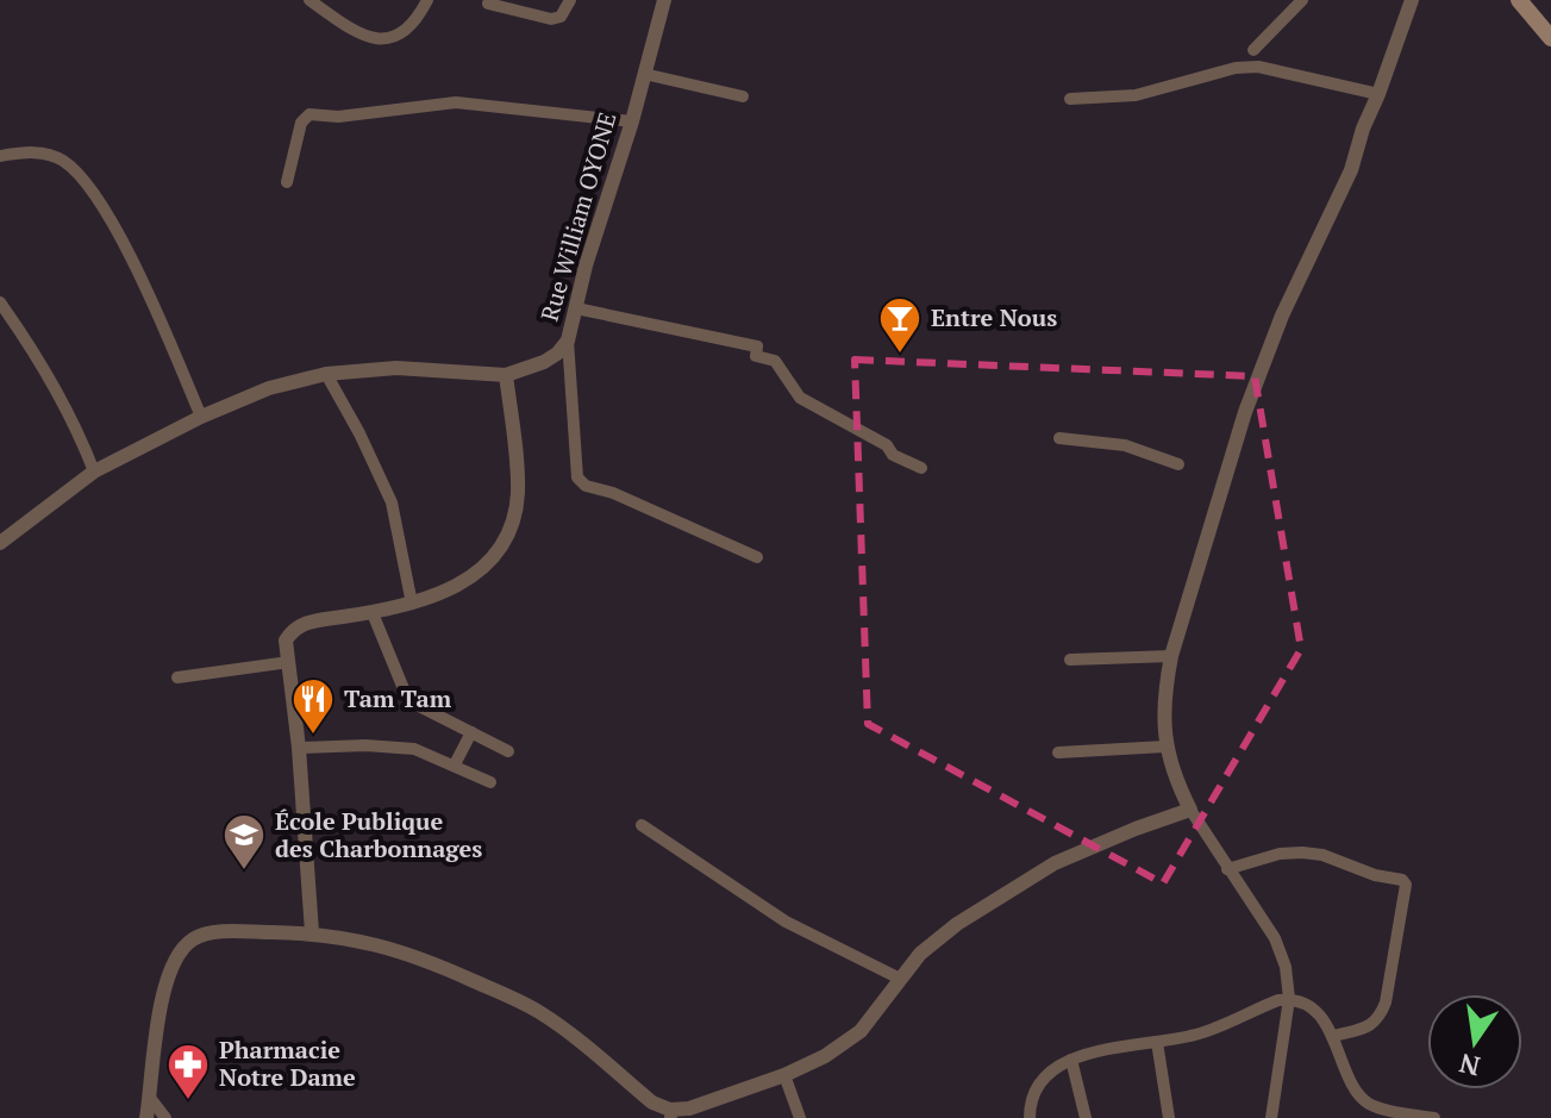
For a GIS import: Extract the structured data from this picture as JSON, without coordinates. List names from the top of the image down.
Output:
{
  "streets": {
    "street": ["Rue William OYONE"]
  },
  "places": {
    "bar": ["Entre Nous"],
    "restaurant": ["Tam Tam"],
    "school or university": ["École Publique des Charbonnages"],
    "pharmacy": ["Pharmacie Notre Dame"]
  },
  "north": "bottom"
}
